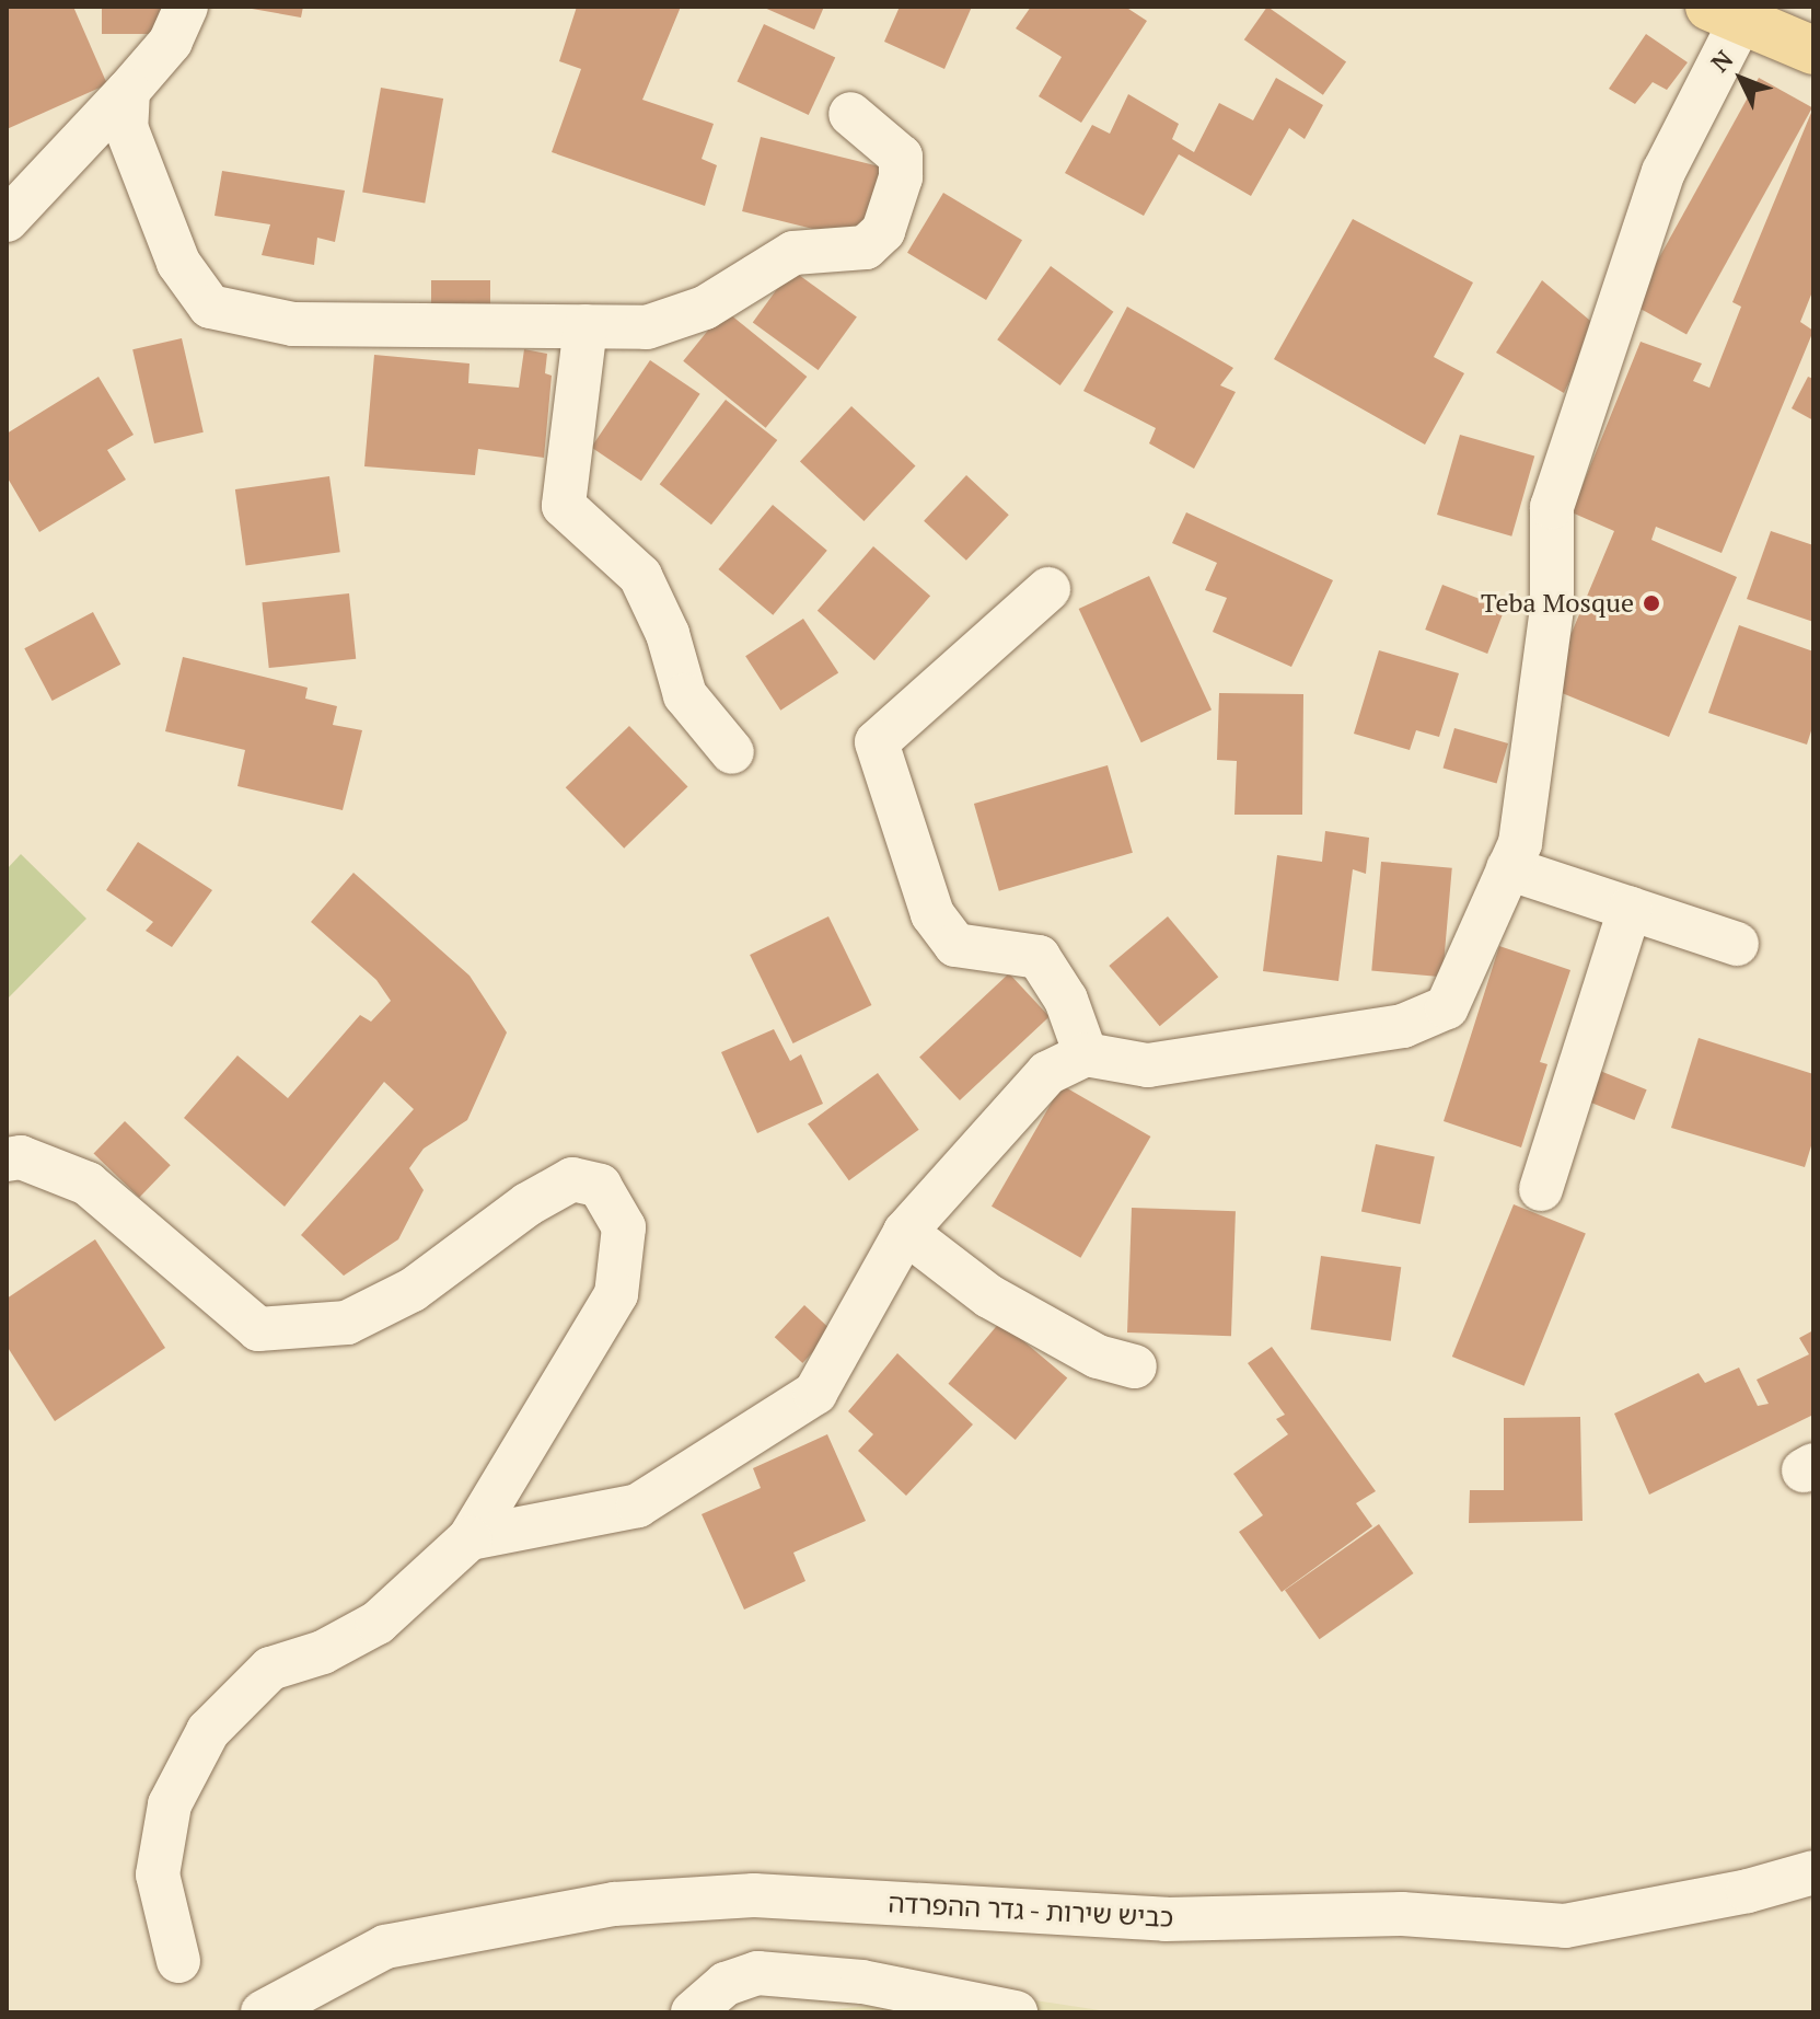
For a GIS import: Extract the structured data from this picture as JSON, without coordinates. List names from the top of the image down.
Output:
{
  "streets": {
    "street": ["כביש שירות - גדר ההפרדה"]
  },
  "places": ["Teba Mosque"],
  "north": "top left"
}
